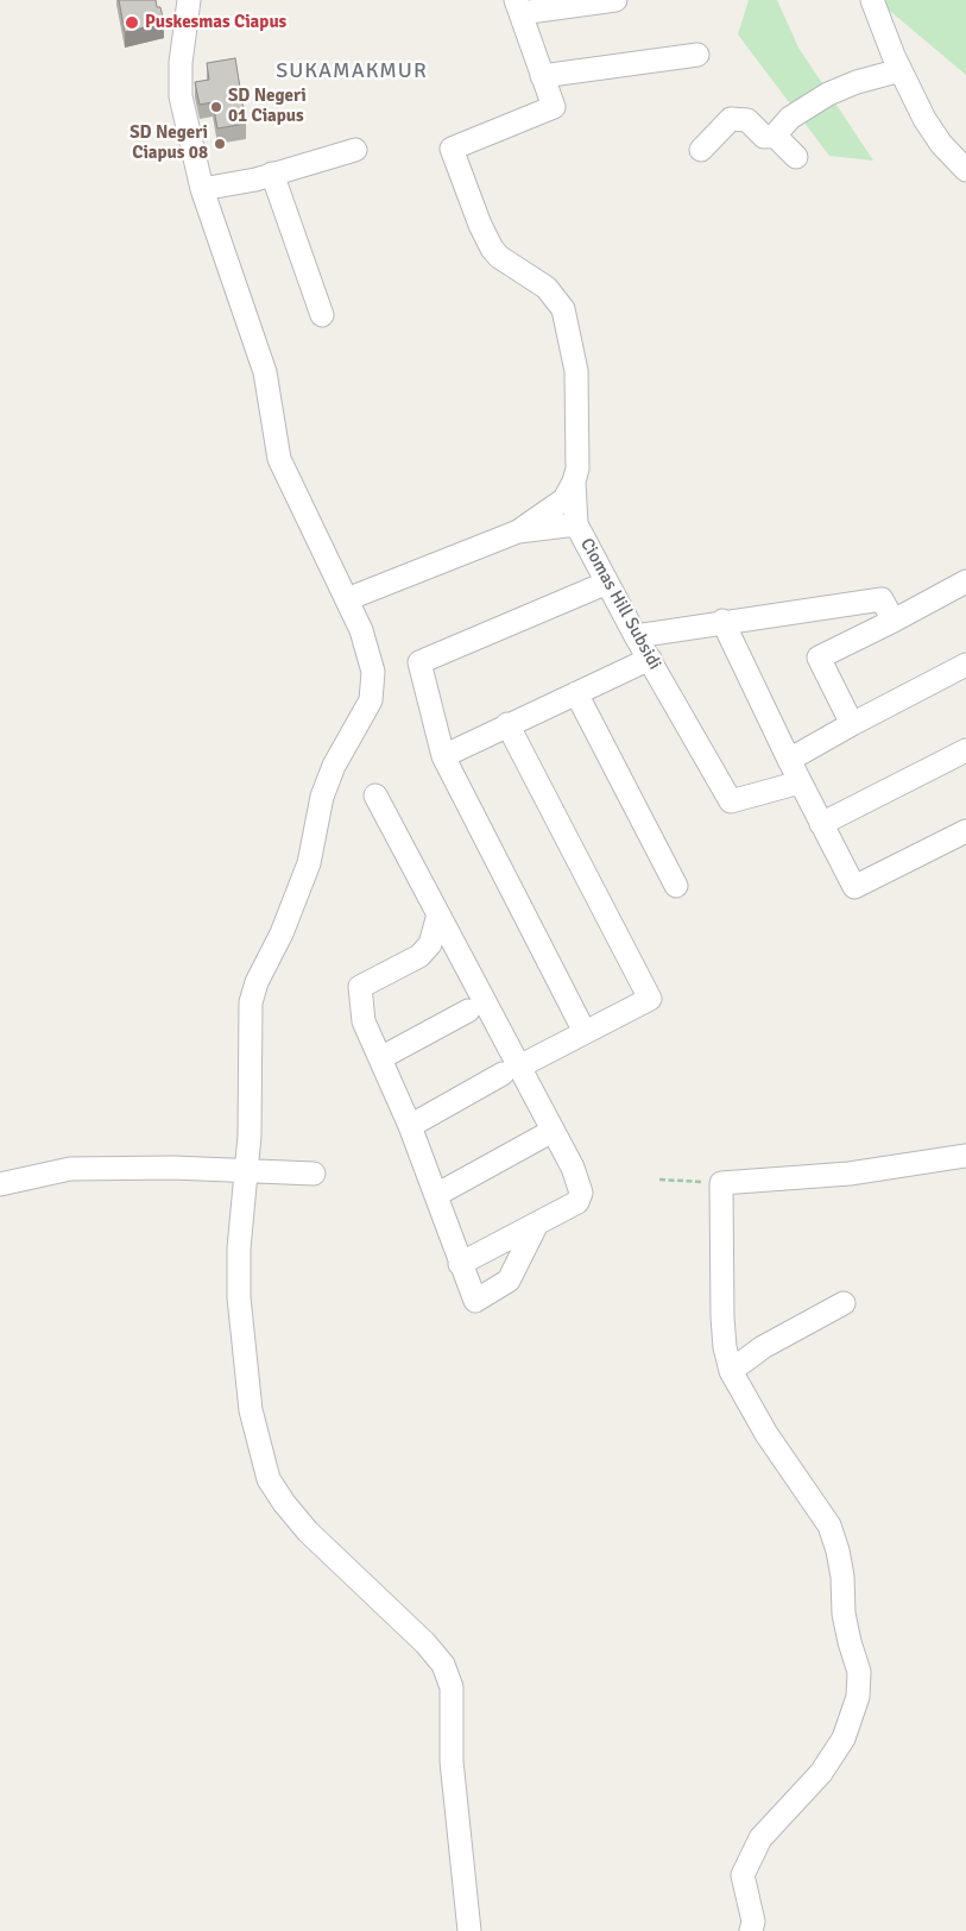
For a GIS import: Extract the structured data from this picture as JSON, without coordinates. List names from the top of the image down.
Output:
{
  "streets": {
    "street": ["Ciomas Hill Subsidi"]
  },
  "districts": ["SUKAMAKMUR"],
  "places": ["Puskesmas Ciapus", "SD Negeri 01 Ciapus", "SD Negeri Ciapus 08"]
}
